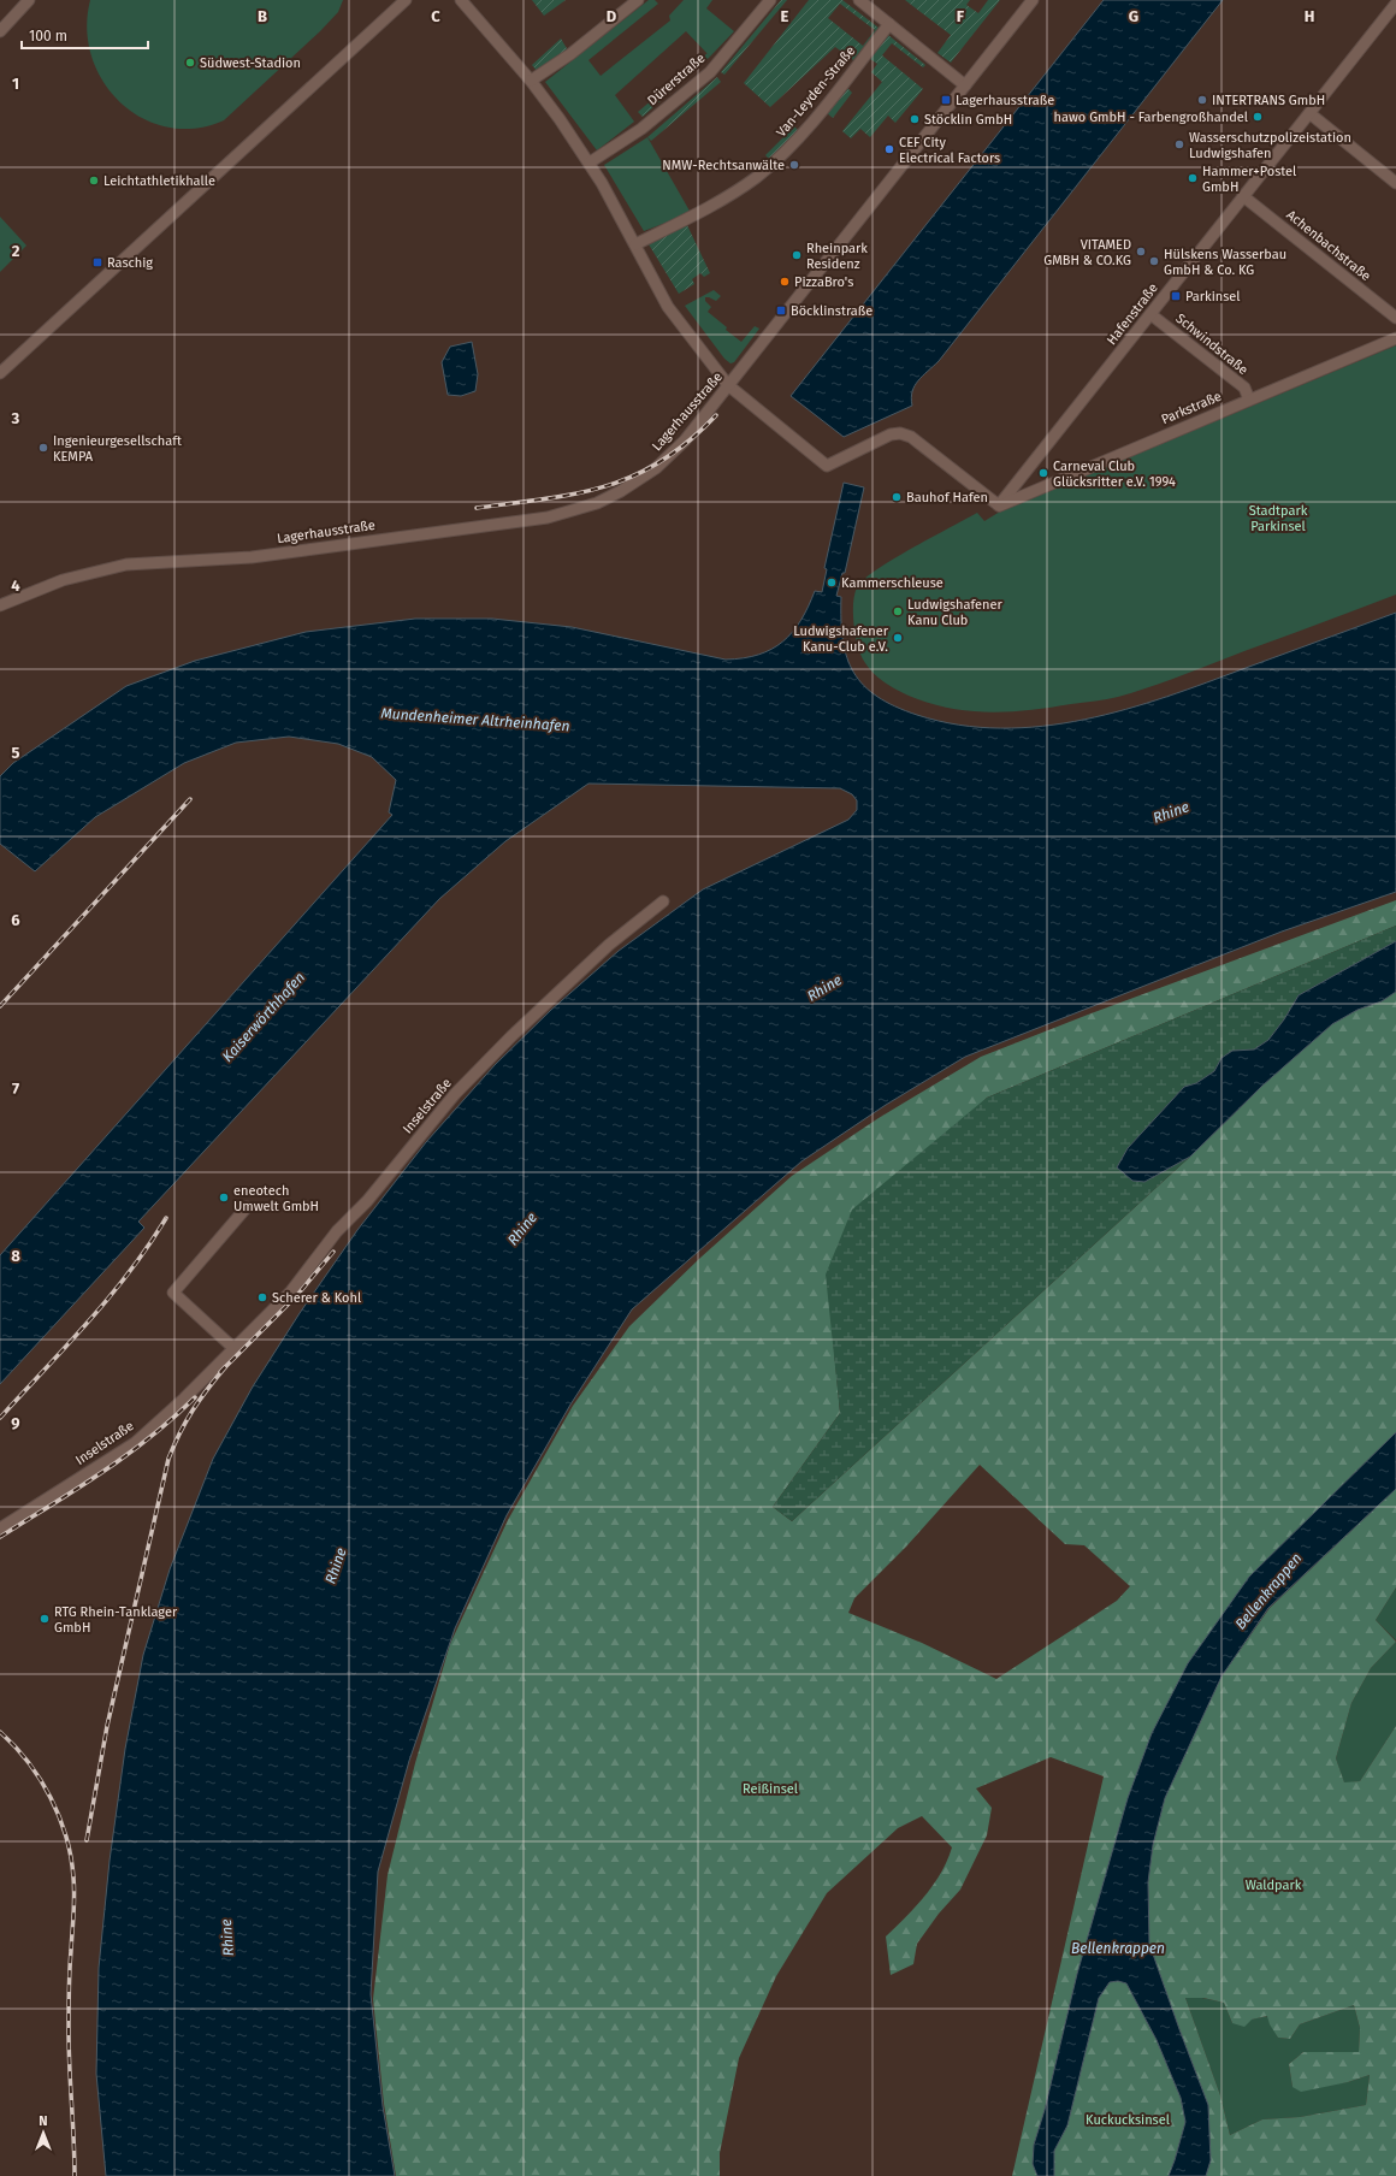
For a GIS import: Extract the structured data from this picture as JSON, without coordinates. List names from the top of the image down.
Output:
{
  "streets": {
    "street": [
      "Dürerstraße",
      "Van-Leyden-Straße",
      "Achenbachstraße",
      "Hafenstraße",
      "Schwindstraße",
      "Parkstraße",
      "Lagerhausstraße",
      "Inselstraße"
    ]
  },
  "crossings": [
    ["Achenbachstraße", "Hafenstraße"],
    ["Hafenstraße", "Schwindstraße"],
    ["Hafenstraße", "Parkstraße"],
    ["Schwindstraße", "Parkstraße"]
  ],
  "water": [
    "Mundenheimer Altrheinhafen",
    "Rhine",
    "Kaiserwörthhafen",
    "Bellenkrappen"
  ],
  "parks": [
    "Stadtpark Parkinsel",
    "Reißinsel",
    "Waldpark",
    "Kuckucksinsel"
  ],
  "places": {
    "other": [
      "Südwest-Stadion",
      "INTERTRANS GmbH",
      "hawo GmbH - Farbengroßhandel",
      "Stöcklin GmbH",
      "Wasserschutzpolizeistation Ludwigshafen",
      "CEF City Electrical Factors",
      "NMW-Rechtsanwälte",
      "Hammer+Postel GmbH",
      "Leichtathletikhalle",
      "VITAMED GMBH & CO.KG",
      "Rheinpark Residenz",
      "Hülskens Wasserbau GmbH & Co. KG",
      "PizzaBro's",
      "Ingenieurgesellschaft KEMPA",
      "Carneval Club Glücksritter e.V. 1994",
      "Bauhof Hafen",
      "Kammerschleuse",
      "Ludwigshafener Kanu Club",
      "Ludwigshafener Kanu-Club e.V.",
      "eneotech Umwelt GmbH",
      "Scherer & Kohl",
      "RTG Rhein-Tanklager GmbH"
    ],
    "transit": [
      "Lagerhausstraße",
      "Raschig",
      "Parkinsel",
      "Böcklinstraße"
    ]
  },
  "scale_bar": "100 m",
  "north": "top",
  "grid": {
    "columns": [
      "B",
      "C",
      "D",
      "E",
      "F",
      "G",
      "H"
    ],
    "rows": [
      "1",
      "2",
      "3",
      "4",
      "5",
      "6",
      "7",
      "8",
      "9"
    ]
  }
}
